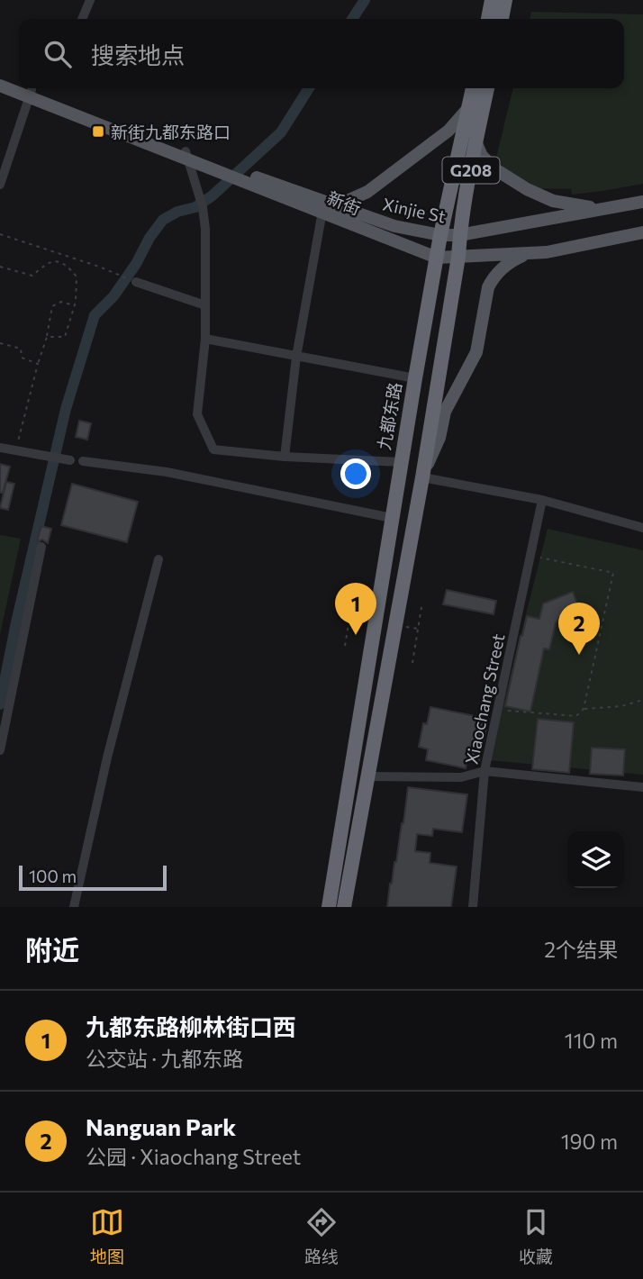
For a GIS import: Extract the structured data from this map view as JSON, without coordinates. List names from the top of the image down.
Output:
{
  "streets": {
    "highway": ["G208", "九都东路"],
    "main road": ["新街", "Xinjie St"],
    "street": ["Xiaochang Street"]
  },
  "crossings": [
    ["G208", "新街"],
    ["G208", "Xinjie St"],
    ["新街", "Xinjie St"],
    ["新街", "九都东路"],
    ["Xinjie St", "九都东路"]
  ],
  "places": {
    "transit": ["新街九都东路口"]
  },
  "scale_bar": "100 m",
  "page": {
    "search": "搜索地点",
    "pins": ["1", "2"],
    "scale": "100 m",
    "heading": ["附近", "2个结果"],
    "list": [
      {
        "mark": "1",
        "name": "九都东路柳林街口西",
        "note": "公交站 · 九都东路",
        "value": "110 m"
      },
      {
        "mark": "2",
        "name": "Nanguan Park",
        "note": "公园 · Xiaochang Street",
        "value": "190 m"
      }
    ],
    "nav": ["地图", "路线", "收藏"]
  }
}
